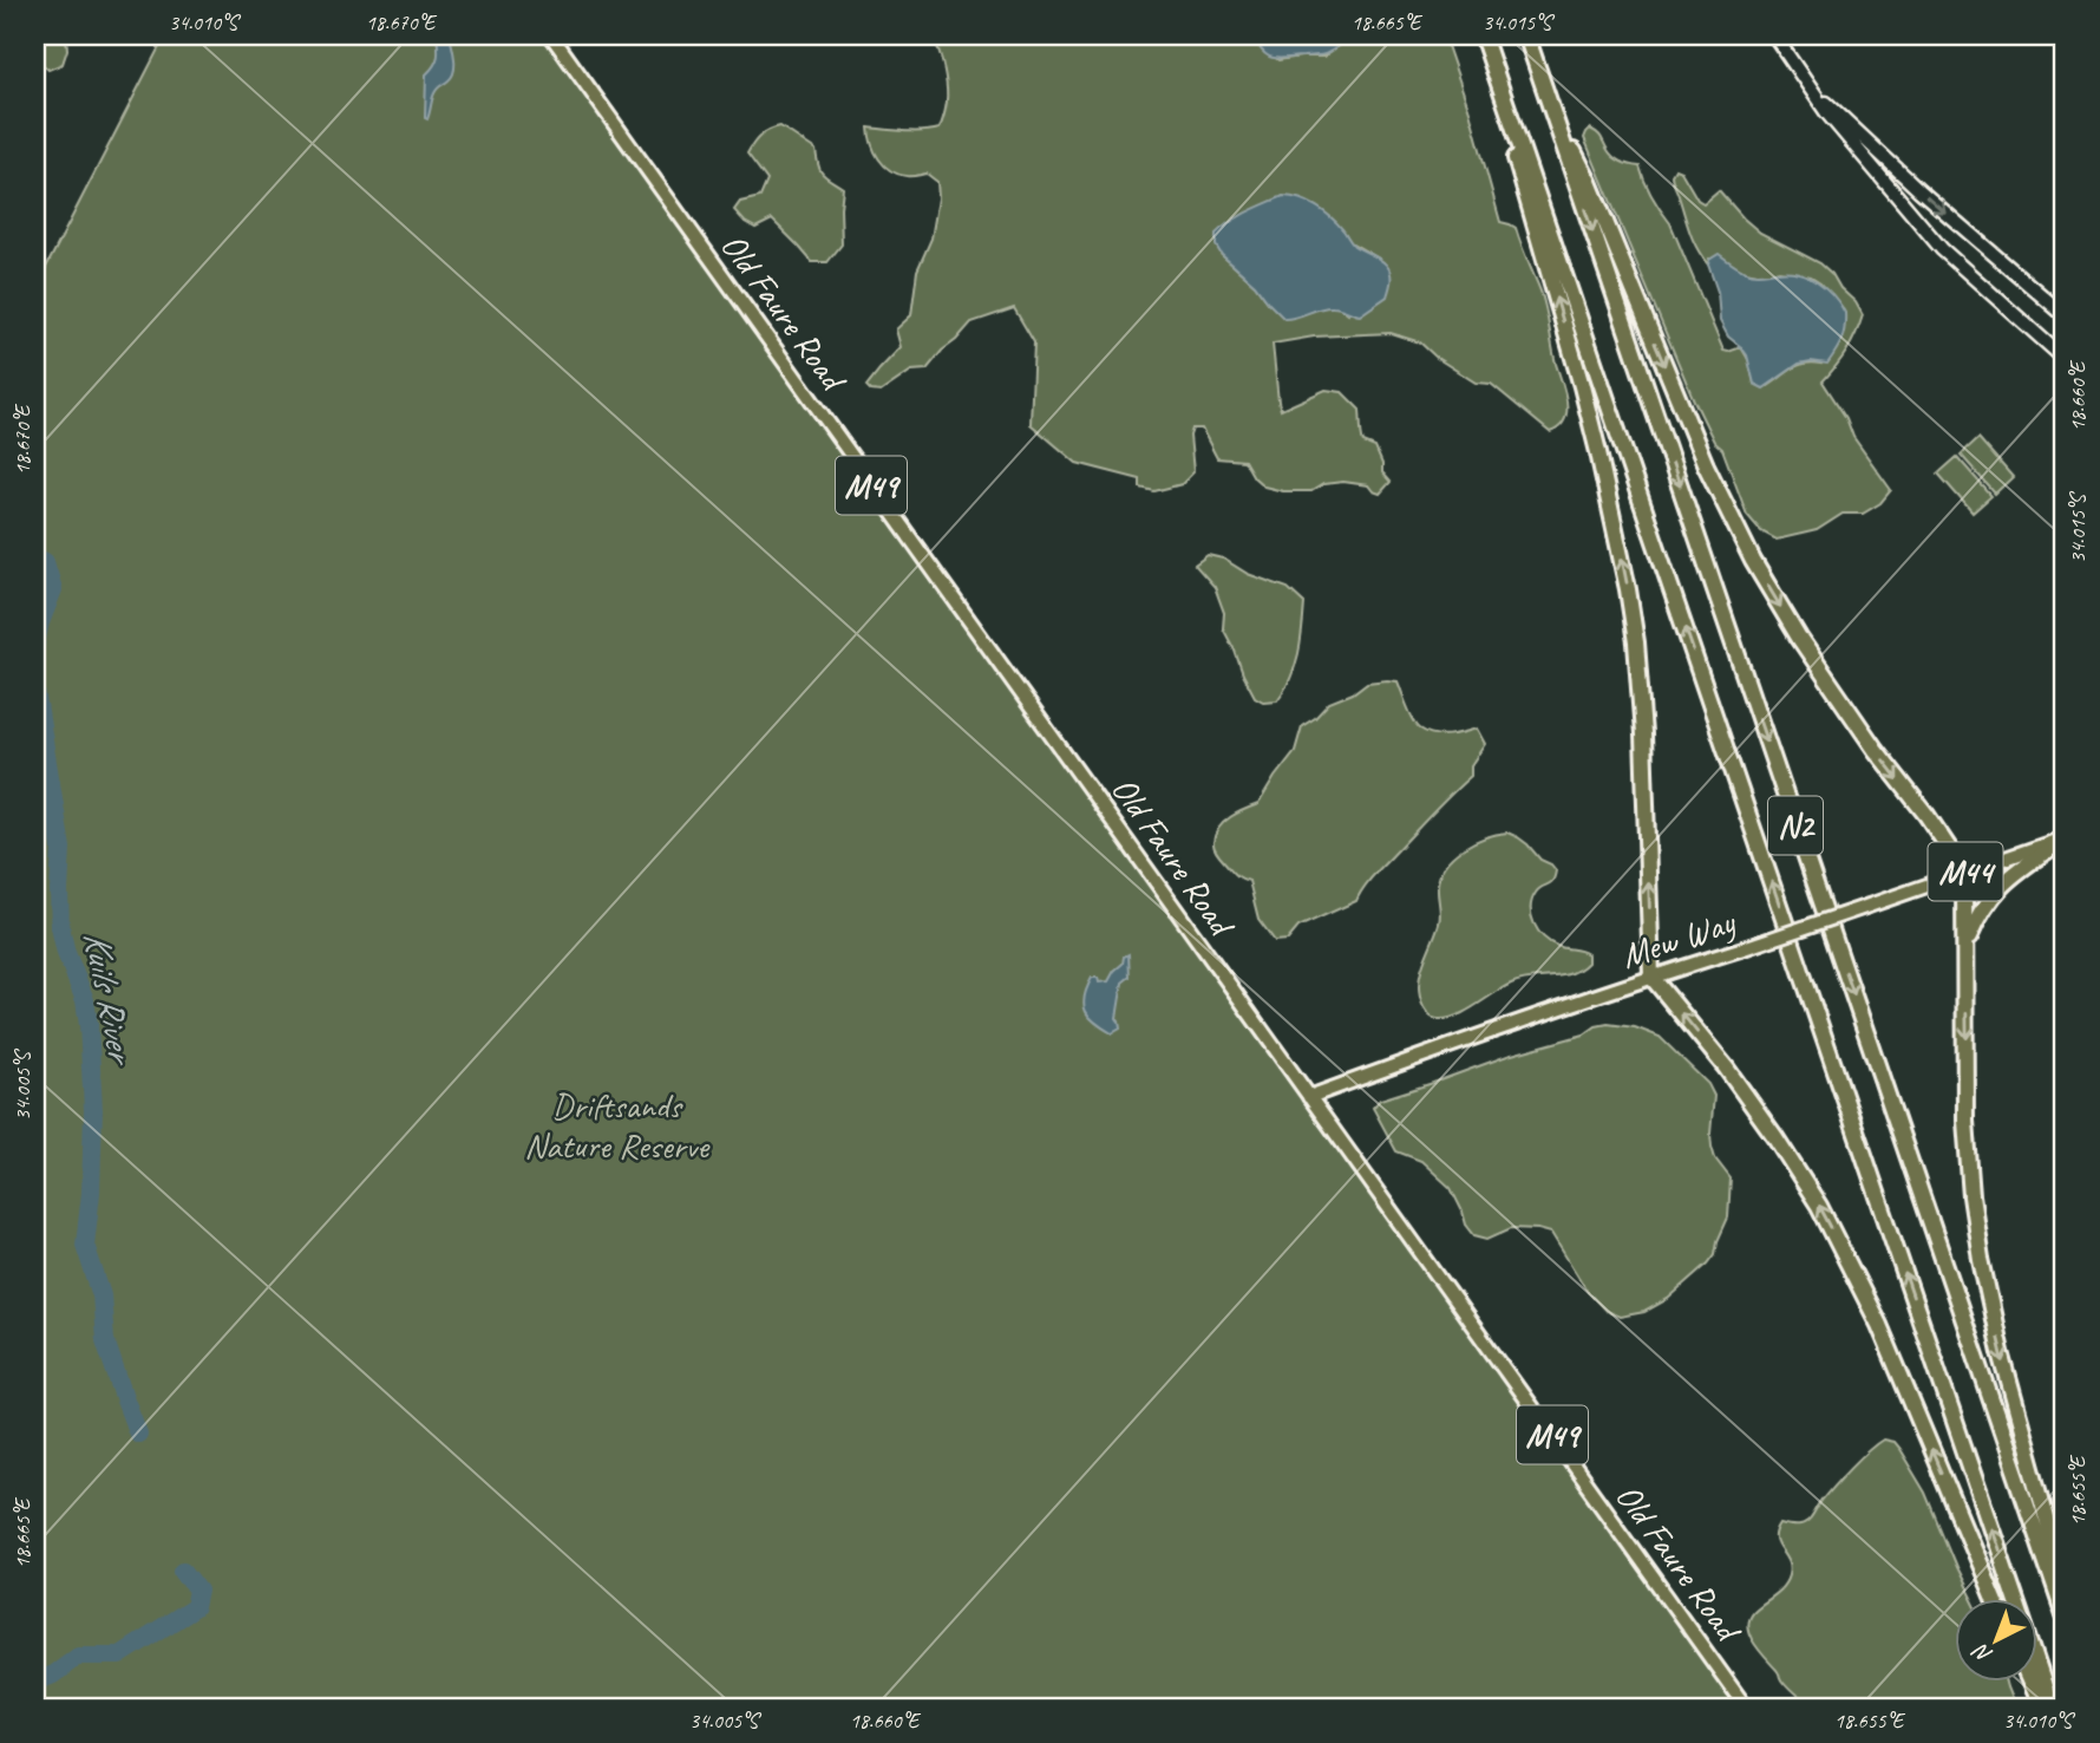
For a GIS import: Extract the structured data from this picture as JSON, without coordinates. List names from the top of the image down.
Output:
{
  "streets": {
    "highway": ["N2"],
    "main road": [
      "Old Faure Road",
      "M49",
      "M44",
      "Mew Way"
    ]
  },
  "crossings": [
    ["Old Faure Road", "Mew Way"]
  ],
  "water": ["Kuils River"],
  "parks": ["Driftsands Nature Reserve"],
  "north": "bottom left",
  "coordinates": [
    "34.010°S",
    "18.670°E",
    "18.665°E",
    "34.015°S",
    "18.660°E",
    "34.005°S",
    "18.655°E"
  ]
}
